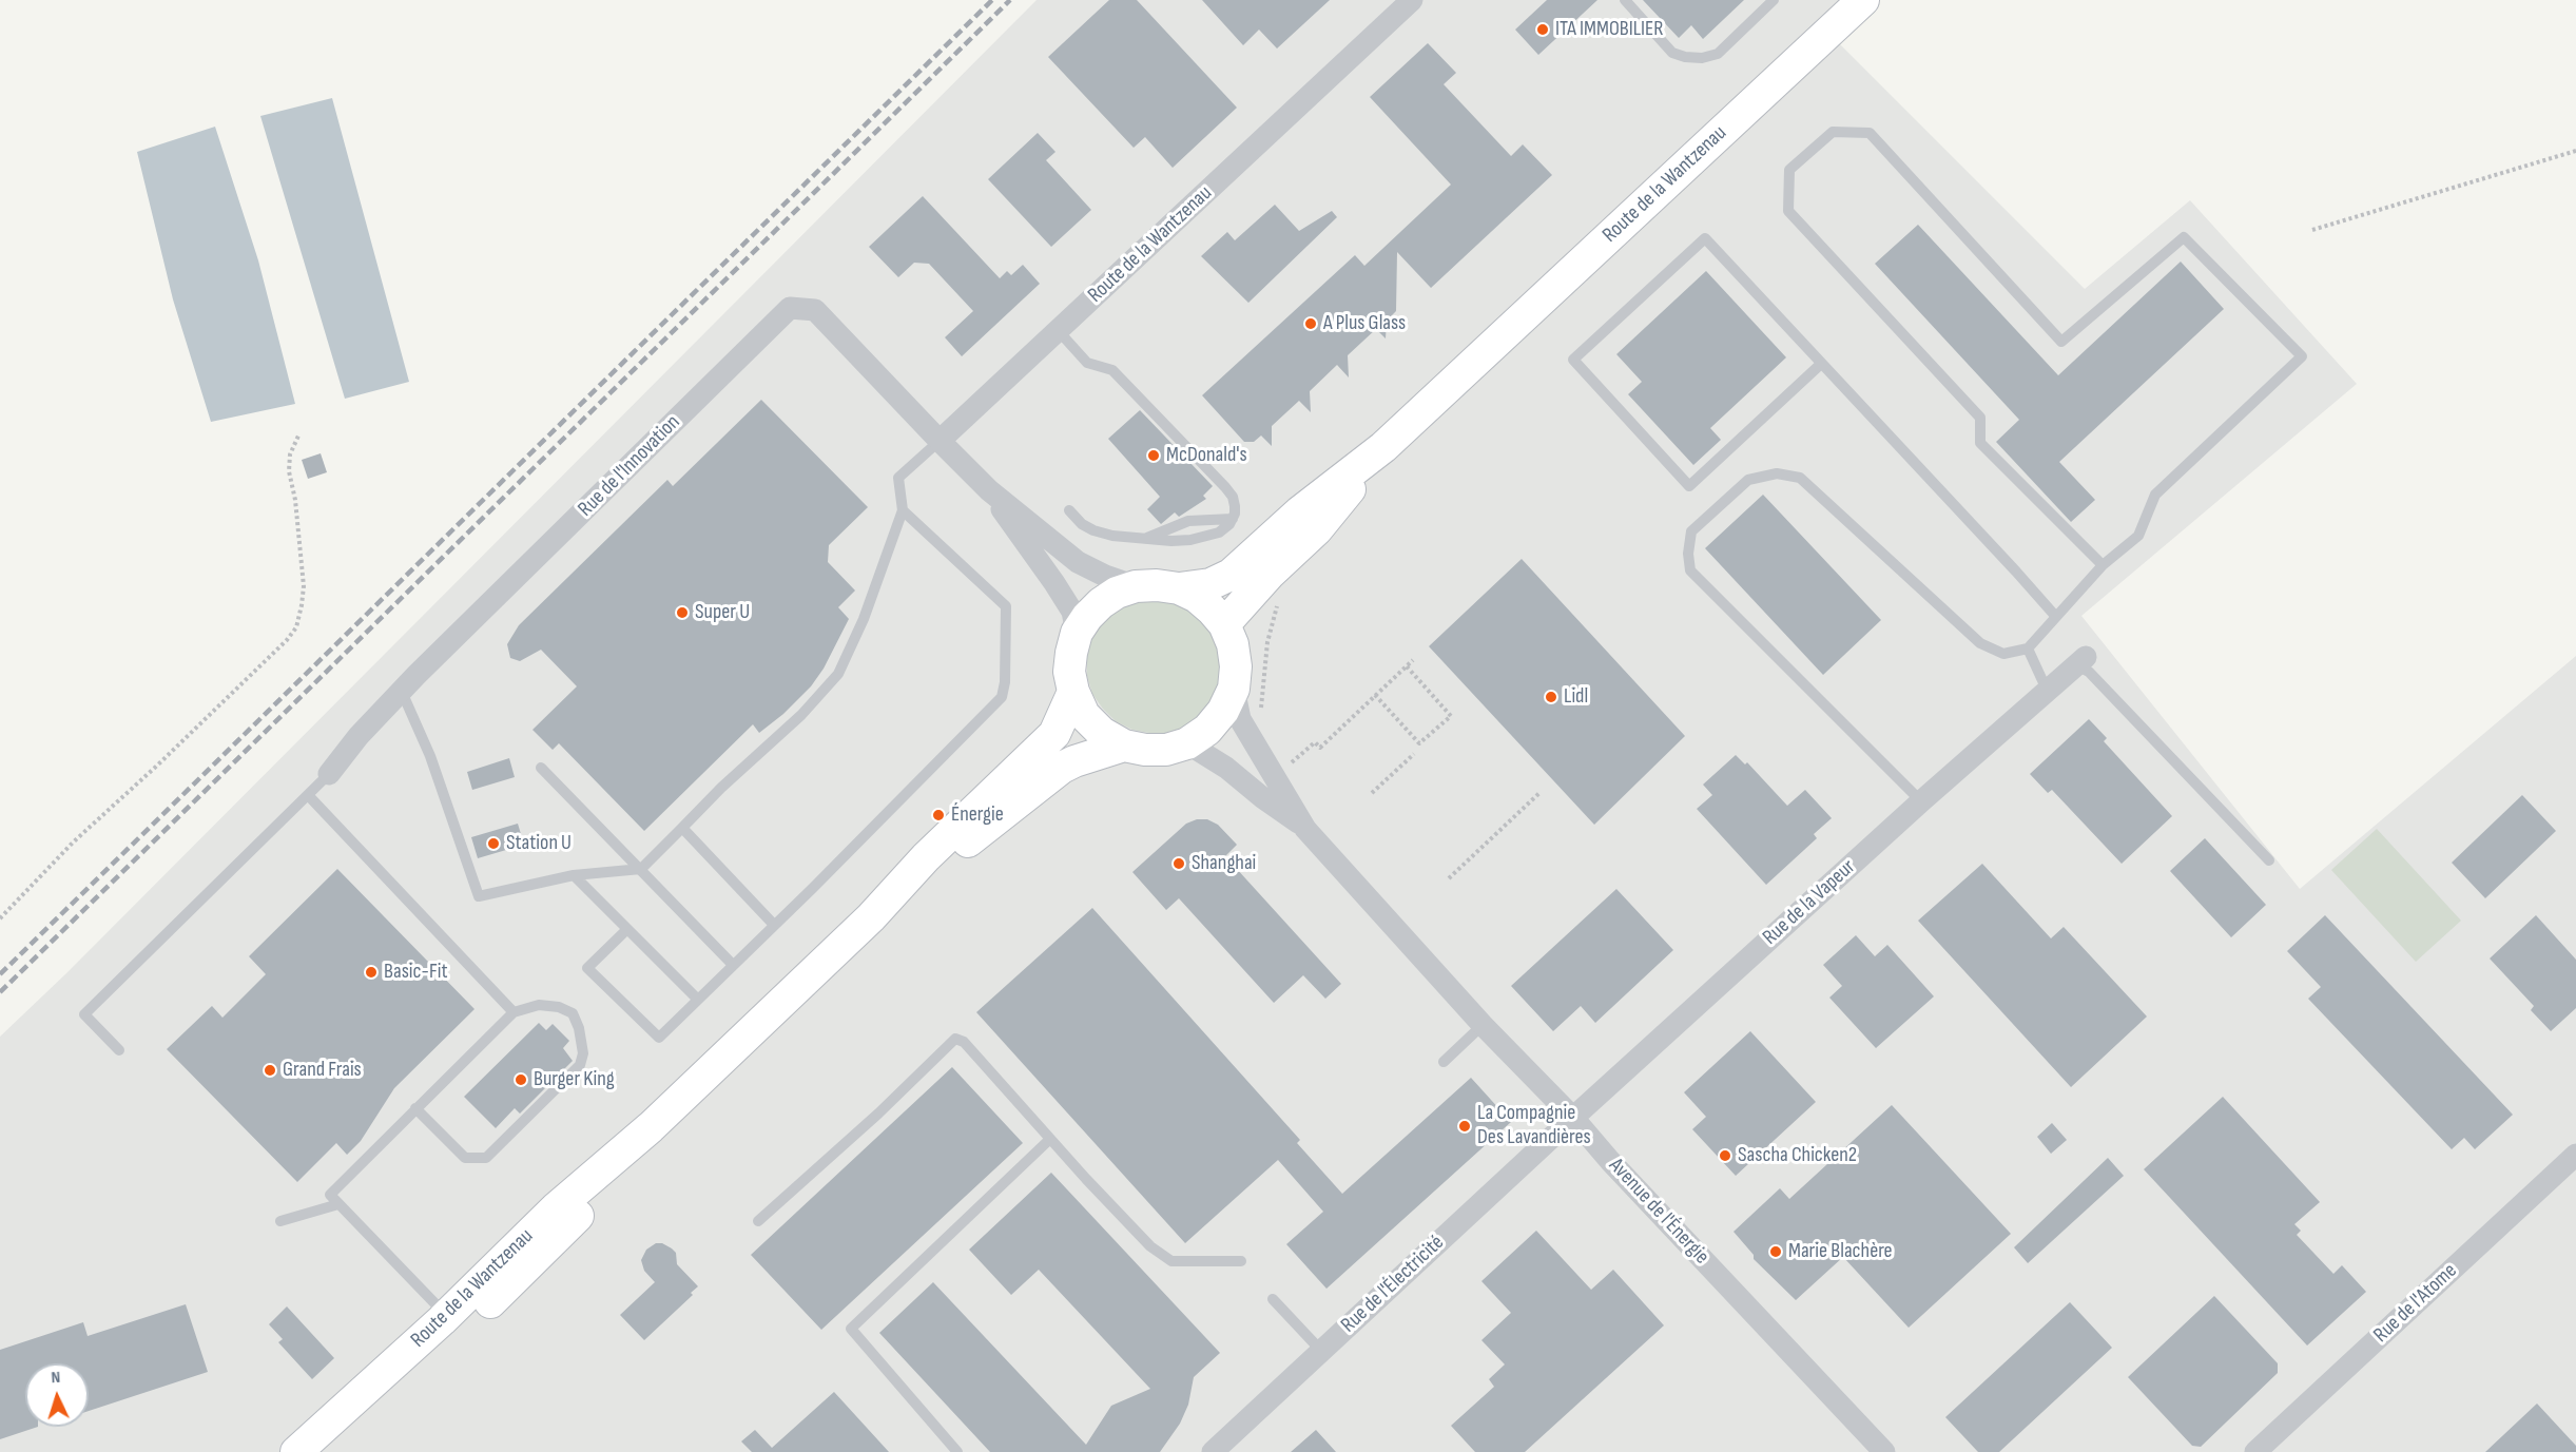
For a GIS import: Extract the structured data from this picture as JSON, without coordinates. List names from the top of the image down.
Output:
{
  "streets": {
    "main road": ["Route de la Wantzenau"],
    "street": [
      "Rue de l'Innovation",
      "Rue de la Vapeur",
      "Avenue de l'Énergie",
      "Rue de l'Électricité",
      "Rue de l'Atome"
    ]
  },
  "crossings": [
    ["Route de la Wantzenau", "Rue de l'Innovation"],
    ["Route de la Wantzenau", "Avenue de l'Énergie"],
    ["Rue de la Vapeur", "Avenue de l'Énergie"],
    ["Rue de la Vapeur", "Rue de l'Électricité"],
    ["Avenue de l'Énergie", "Rue de l'Électricité"]
  ],
  "places": [
    "ITA IMMOBILIER",
    "A Plus Glass",
    "McDonald's",
    "Super U",
    "Lidl",
    "Énergie",
    "Station U",
    "Shanghai",
    "Basic-Fit",
    "Grand Frais",
    "Burger King",
    "La Compagnie Des Lavandières",
    "Sascha Chicken2",
    "Marie Blachère"
  ],
  "north": "top"
}
